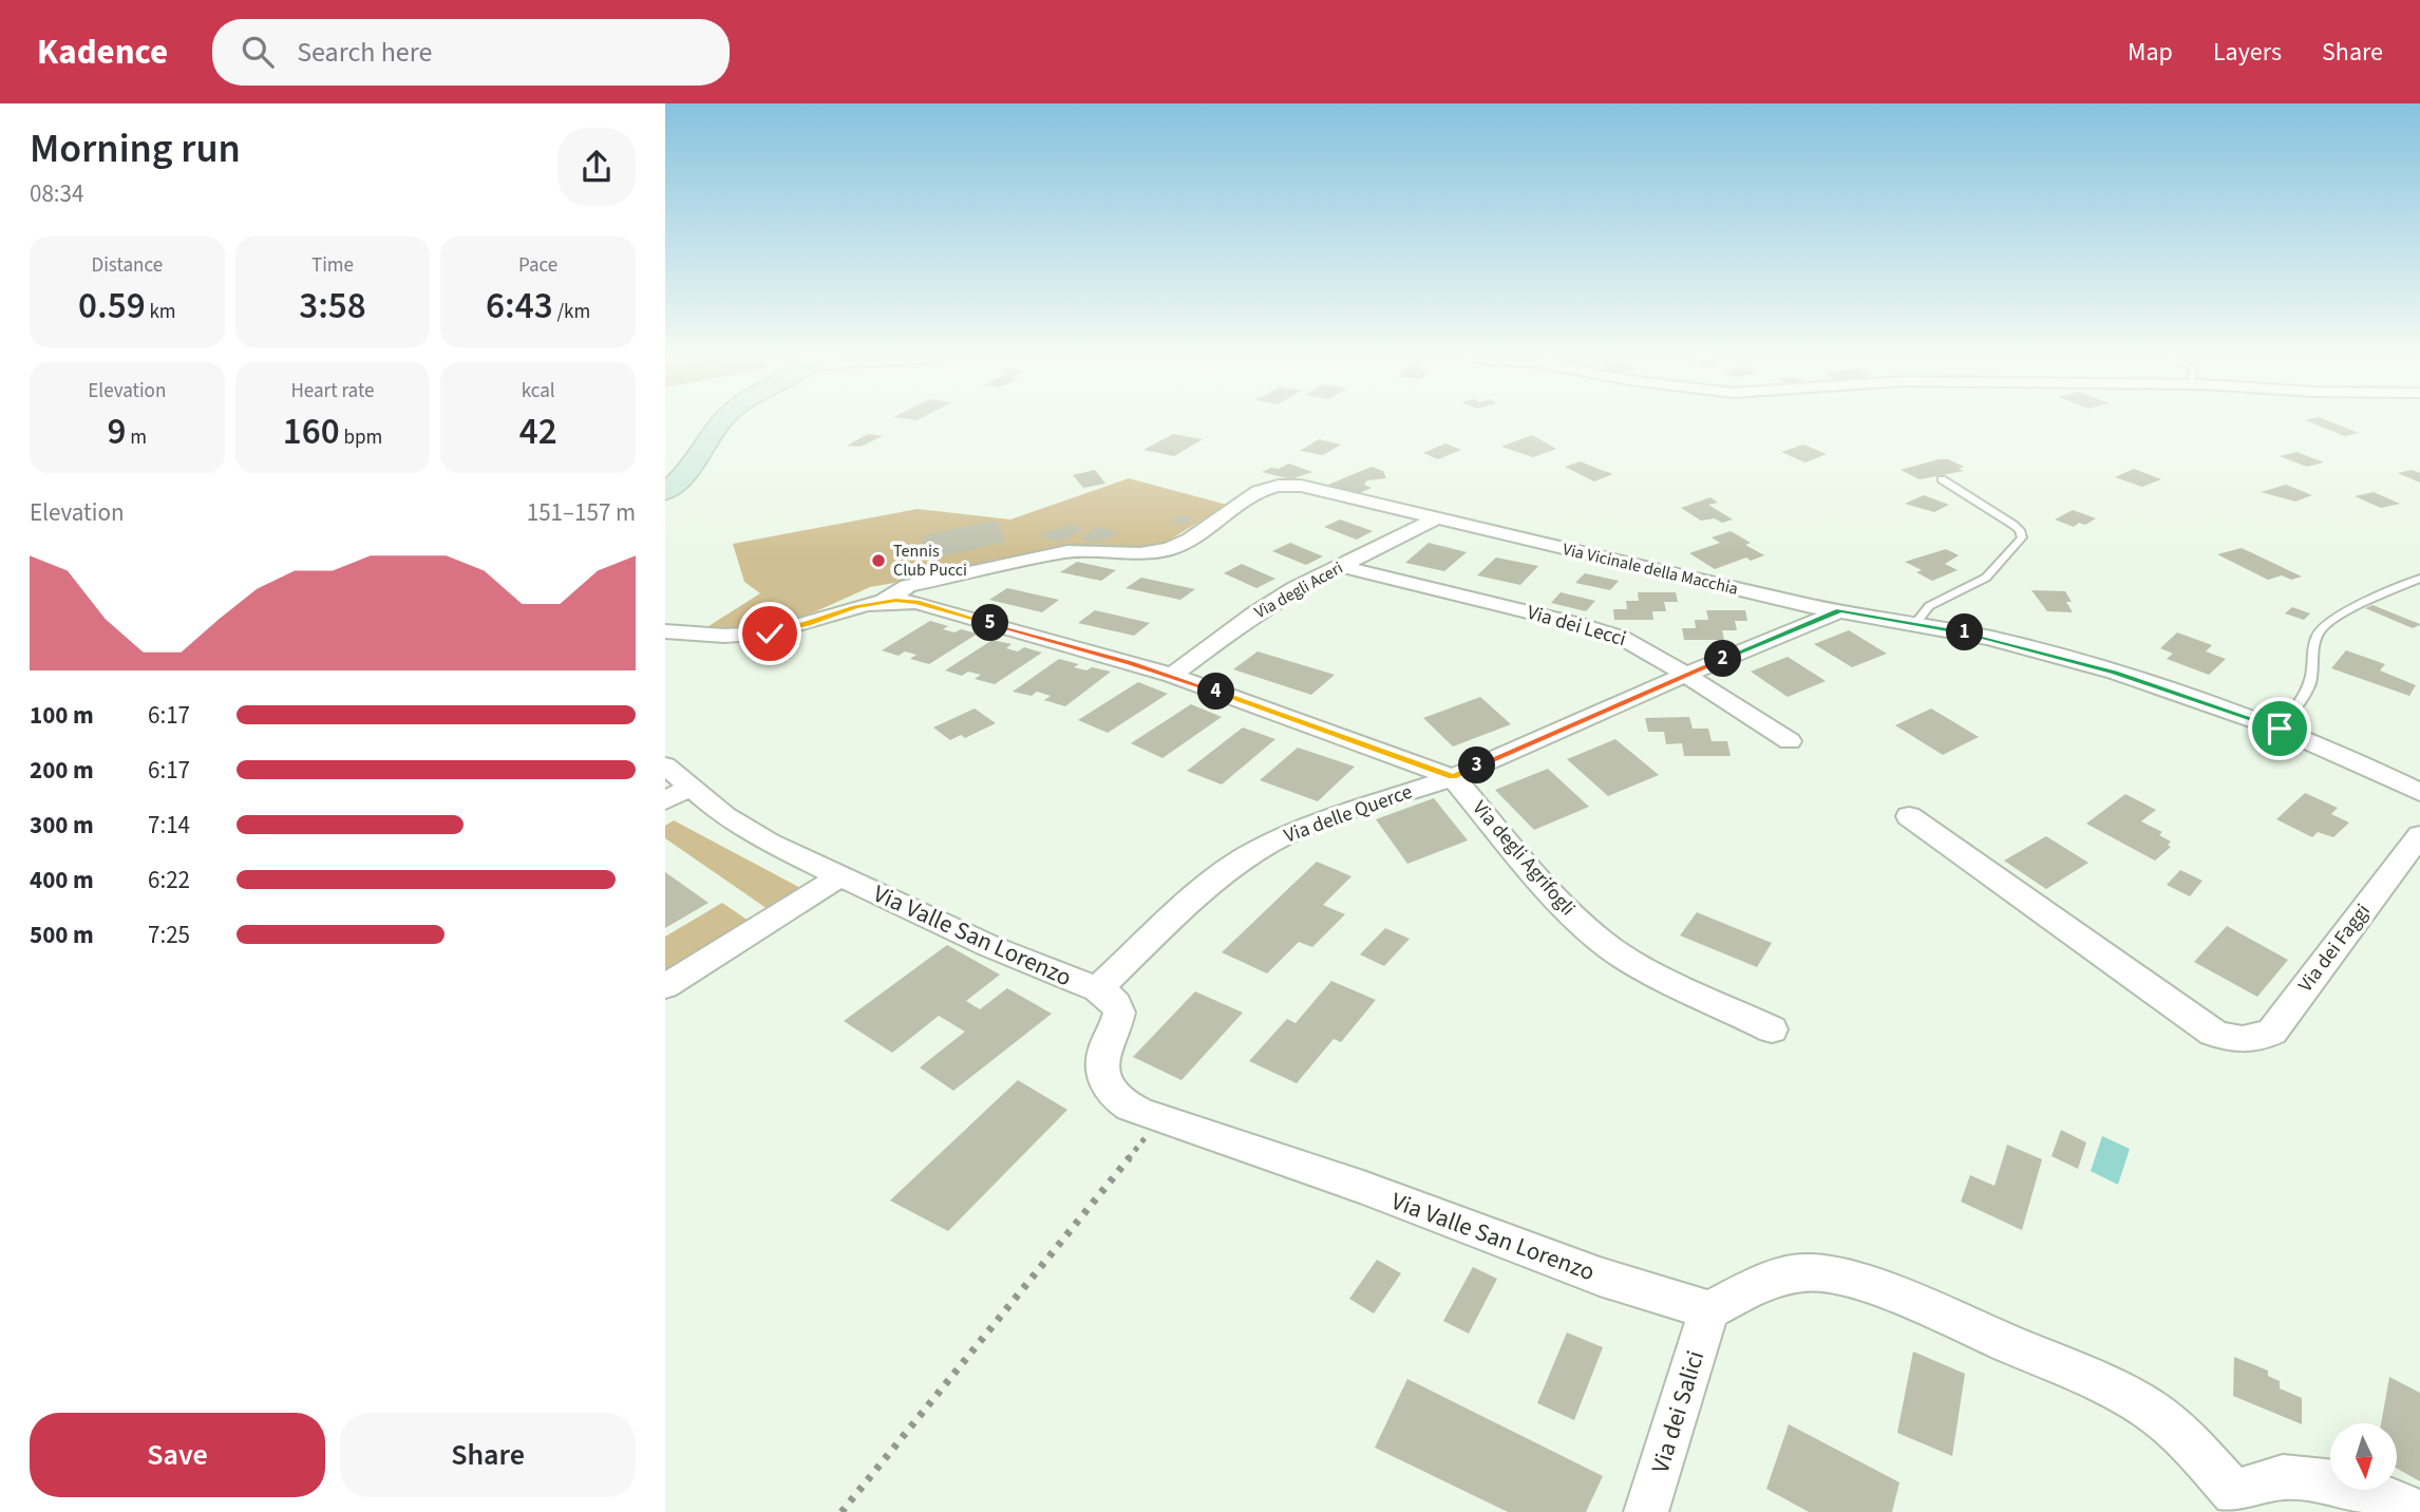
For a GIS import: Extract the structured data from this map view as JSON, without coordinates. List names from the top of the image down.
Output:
{
  "streets": {
    "street": [
      "Via Vicinale della Macchia",
      "Via degli Aceri",
      "Via dei Lecci",
      "Via delle Querce",
      "Via degli Agrifogli",
      "Via Valle San Lorenzo",
      "Via dei Faggi",
      "Via dei Salici"
    ]
  },
  "crossings": [
    ["Via Vicinale della Macchia", "Via degli Aceri"],
    ["Via Vicinale della Macchia", "Via delle Querce"],
    ["Via Vicinale della Macchia", "Via degli Agrifogli"],
    ["Via degli Aceri", "Via dei Lecci"],
    ["Via degli Aceri", "Via degli Agrifogli"],
    ["Via dei Lecci", "Via delle Querce"],
    ["Via delle Querce", "Via degli Agrifogli"],
    ["Via delle Querce", "Via Valle San Lorenzo"],
    ["Via Valle San Lorenzo", "Via dei Salici"]
  ],
  "places": ["Tennis Club Pucci"],
  "north": "bottom",
  "page": {
    "header": "Kadence",
    "search": "Search here",
    "nav": ["Map", "Layers", "Share"],
    "heading": ["Morning run", "08:34"],
    "stats": [
      ["Distance", "0.59 km"],
      ["Time", "3:58"],
      ["Pace", "6:43 /km"],
      ["Elevation", "9 m"],
      ["Heart rate", "160 bpm"],
      ["kcal", "42"]
    ],
    "chart": ["Elevation", "151–157 m"],
    "pins": [
      "5",
      "1",
      "2",
      "4",
      "3"
    ],
    "list": [
      {
        "name": "100 m",
        "note": "6:17"
      },
      {
        "name": "200 m",
        "note": "6:17"
      },
      {
        "name": "300 m",
        "note": "7:14"
      },
      {
        "name": "400 m",
        "note": "6:22"
      },
      {
        "name": "500 m",
        "note": "7:25"
      }
    ],
    "buttons": ["Save", "Share"]
  }
}
